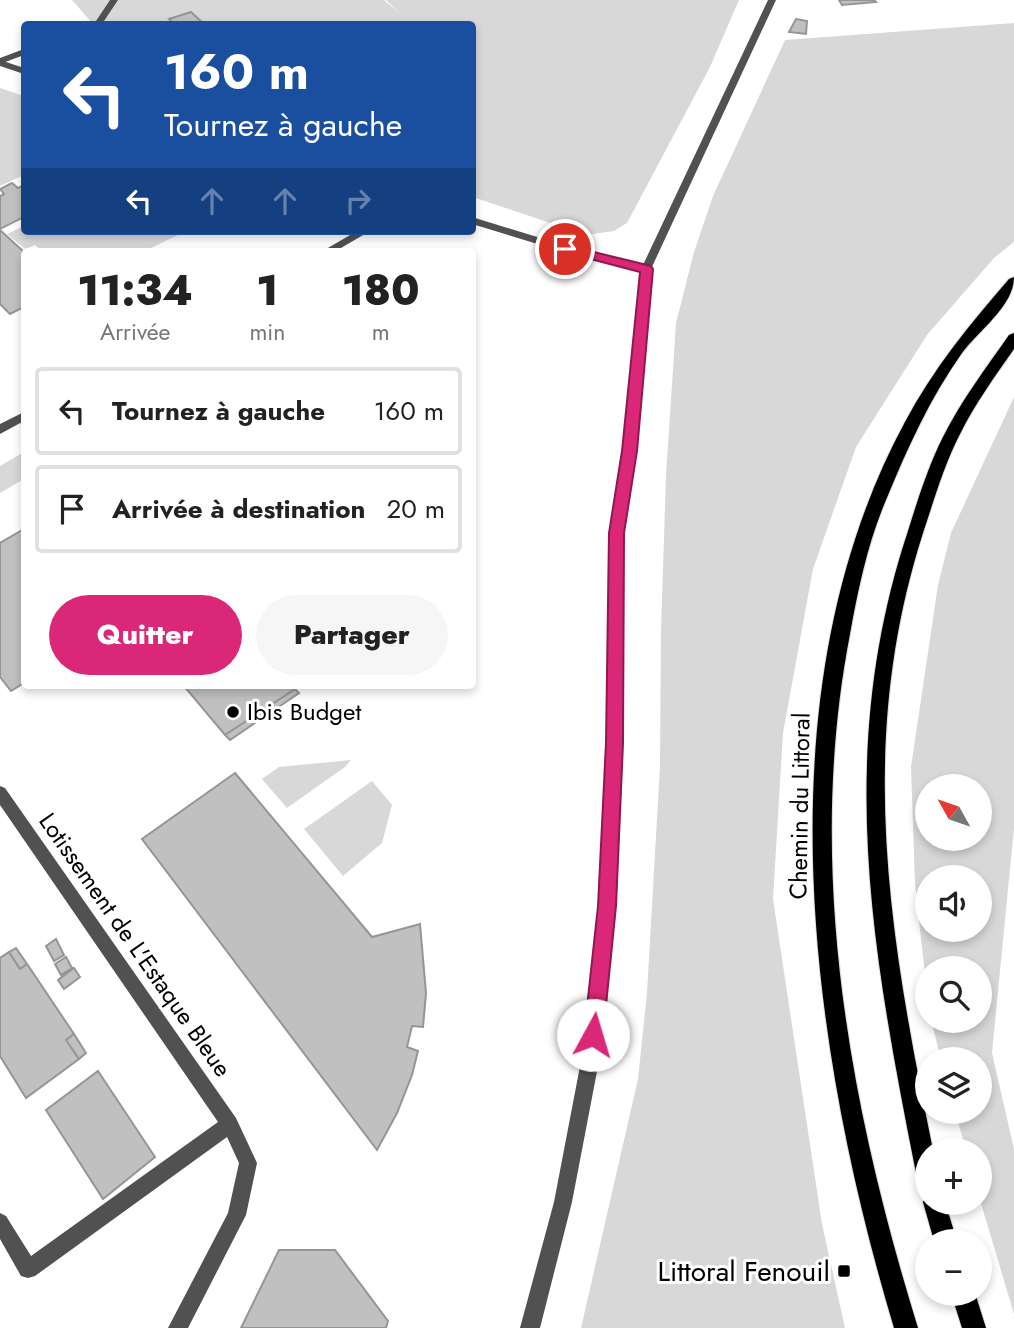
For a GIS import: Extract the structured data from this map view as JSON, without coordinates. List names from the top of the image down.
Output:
{
  "streets": {
    "main road": ["Chemin du Littoral"],
    "street": ["Lotissement de L'Estaque Bleue"]
  },
  "places": {
    "other": ["Ibis Budget"],
    "transit": ["Littoral Fenouil"]
  },
  "north": "top left",
  "page": {
    "turn": ["160 m", "Tournez à gauche"],
    "eta": [
      "11:34",
      "Arrivée",
      "1",
      "min",
      "180",
      "m"
    ],
    "list": [
      {
        "name": "Tournez à gauche",
        "value": "160 m"
      },
      {
        "name": "Arrivée à destination",
        "value": "20 m"
      }
    ],
    "buttons": ["Quitter", "Partager"],
    "map_buttons": ["+", "−"]
  }
}
